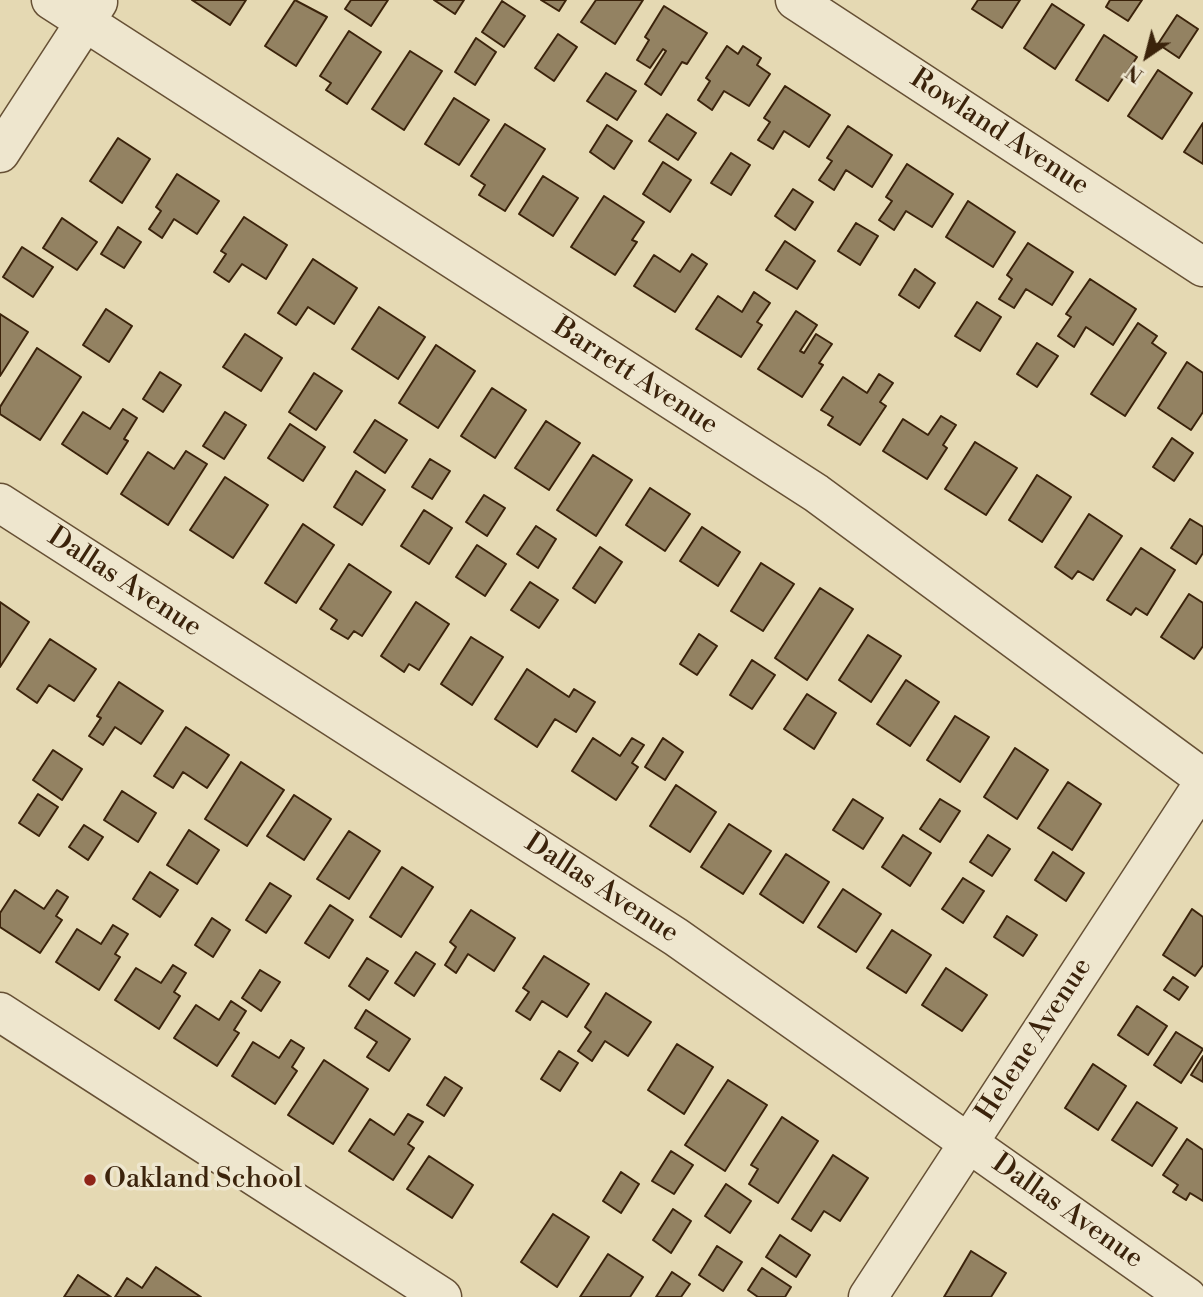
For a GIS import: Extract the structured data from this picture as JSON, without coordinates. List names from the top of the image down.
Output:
{
  "streets": {
    "street": [
      "Rowland Avenue",
      "Barrett Avenue",
      "Dallas Avenue",
      "Helene Avenue"
    ]
  },
  "crossings": [
    ["Dallas Avenue", "Helene Avenue"]
  ],
  "places": ["Oakland School"],
  "north": "bottom left"
}
